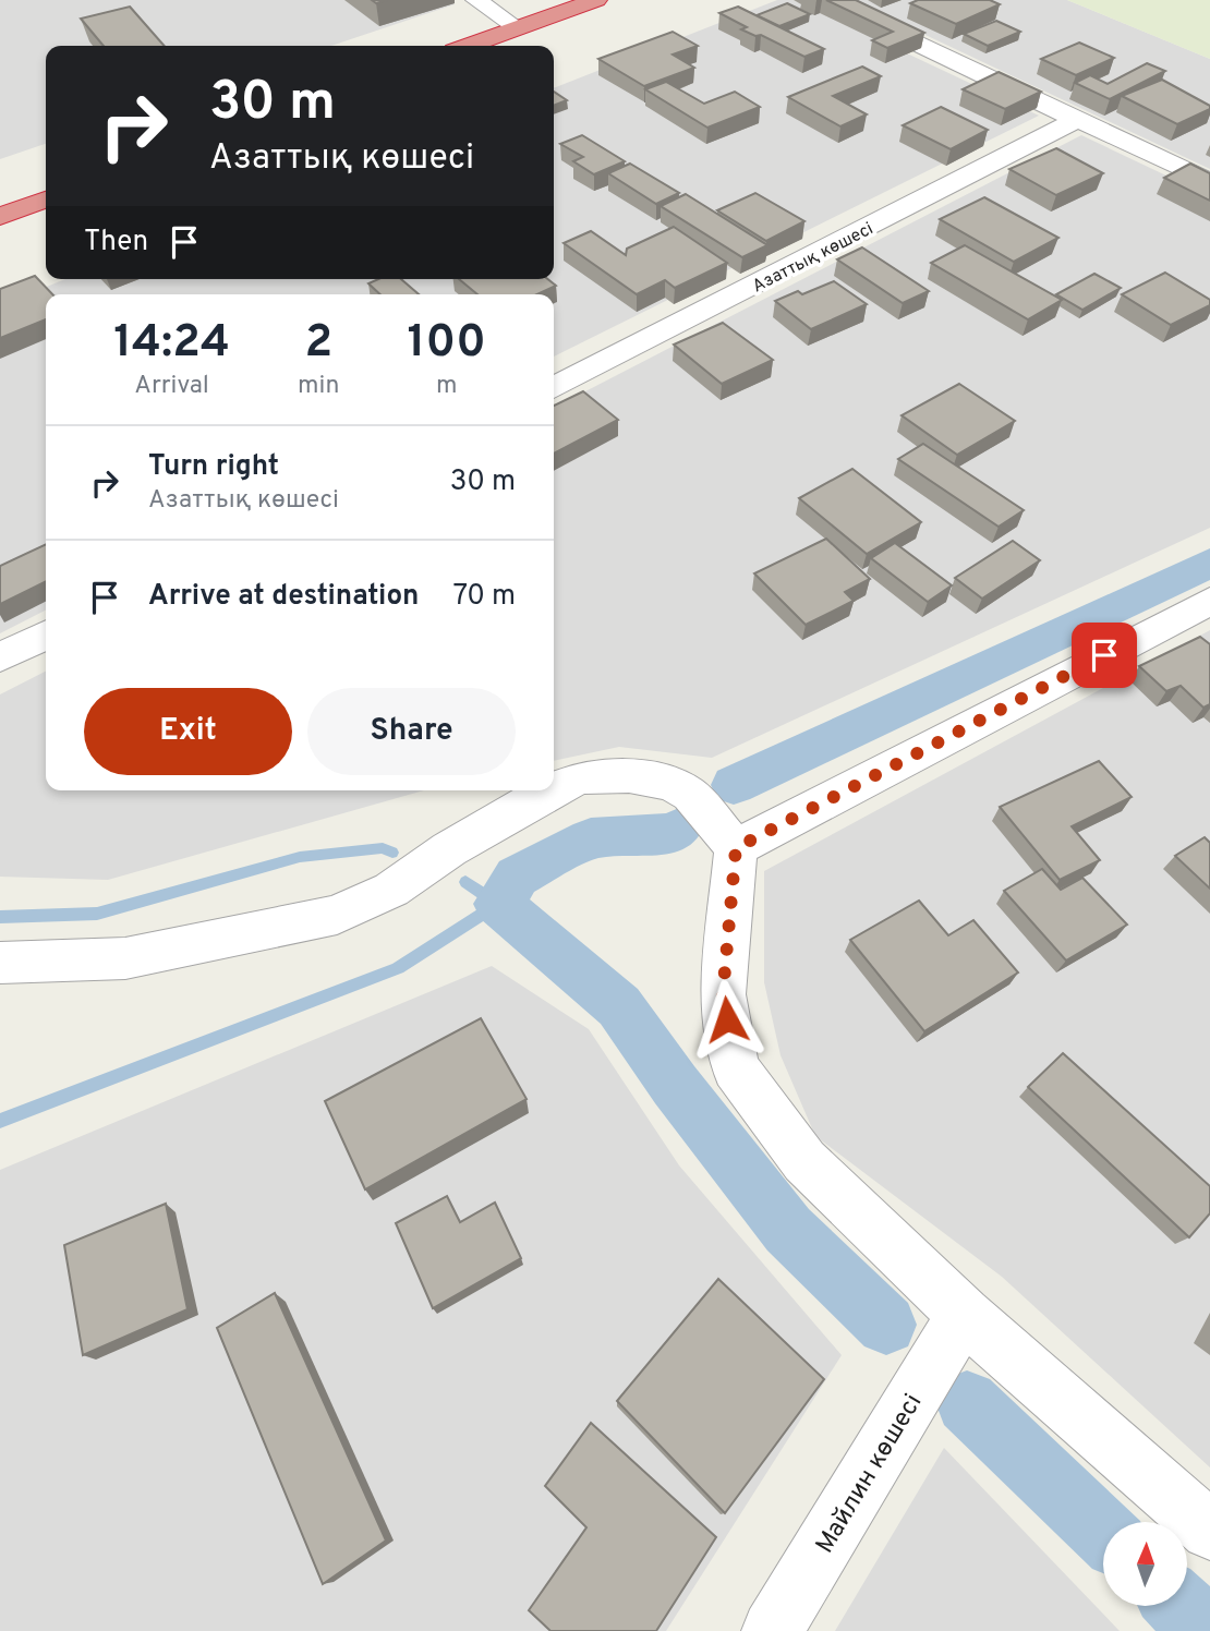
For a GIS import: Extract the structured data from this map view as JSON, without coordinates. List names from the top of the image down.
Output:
{
  "streets": {
    "street": ["Азаттық көшесі", "Майлин көшесі"]
  },
  "north": "top",
  "page": {
    "turn": ["30 m", "Азаттық көшесі"],
    "then": "Then",
    "eta": [
      "14:24",
      "Arrival",
      "2",
      "min",
      "100",
      "m"
    ],
    "list": [
      {
        "name": "Turn right",
        "note": "Азаттық көшесі",
        "value": "30 m"
      },
      {
        "name": "Arrive at destination",
        "value": "70 m"
      }
    ],
    "buttons": ["Exit", "Share"]
  }
}
